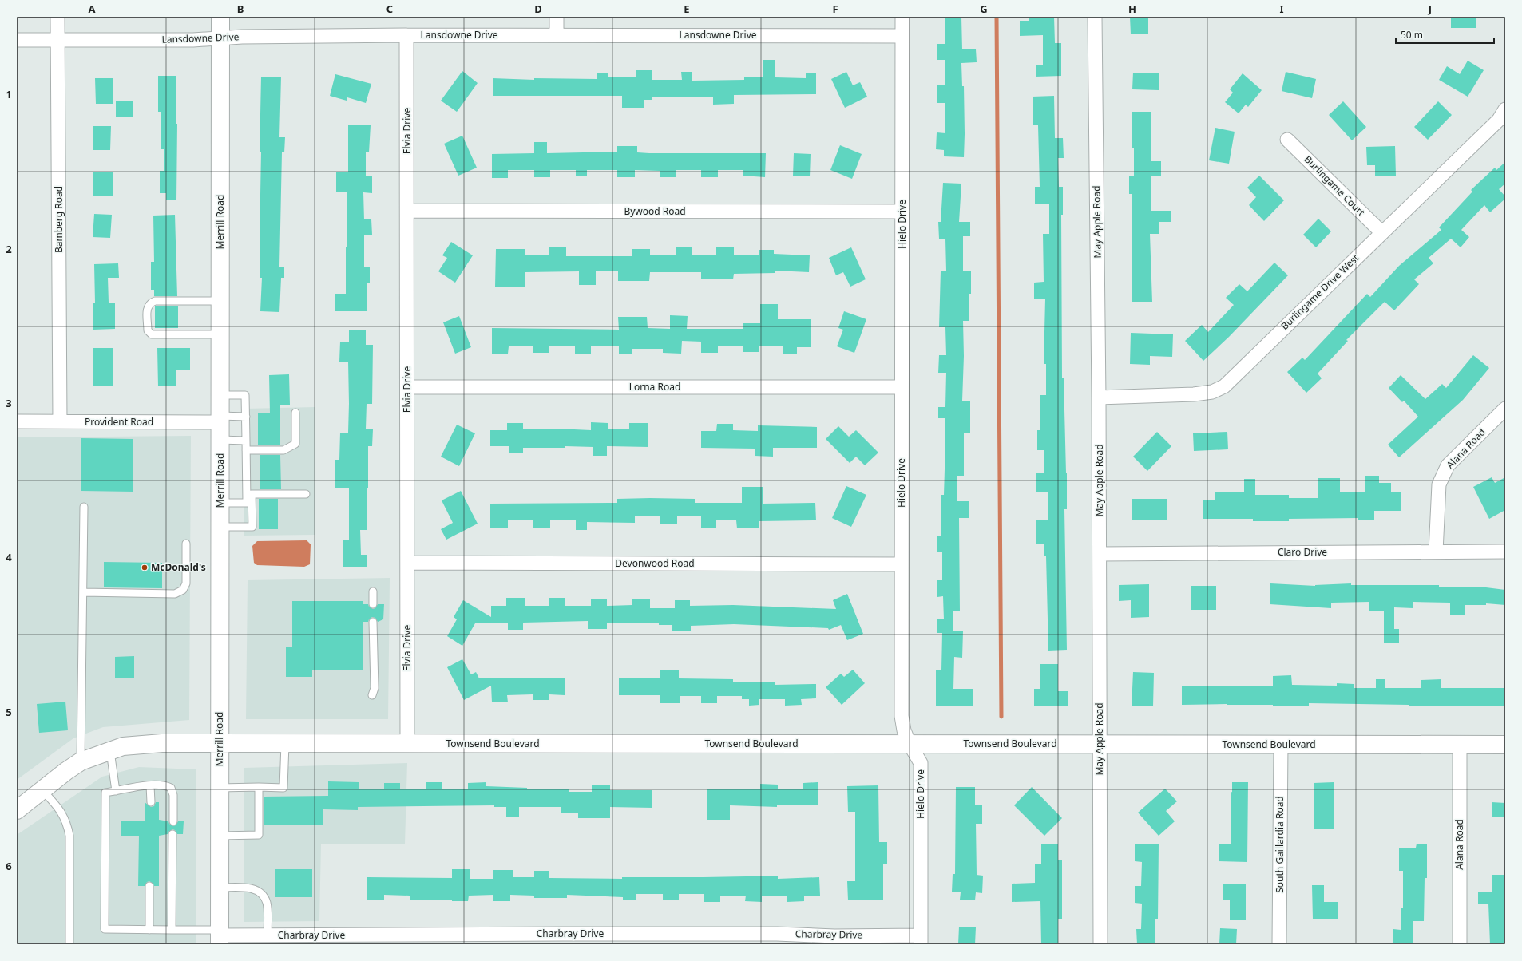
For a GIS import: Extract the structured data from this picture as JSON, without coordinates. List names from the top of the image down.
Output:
{
  "streets": {
    "street": [
      "Lansdowne Drive",
      "Elvia Drive",
      "Burlingame Court",
      "Bywood Road",
      "Bamberg Road",
      "Merrill Road",
      "May Apple Road",
      "Hielo Drive",
      "Burlingame Drive West",
      "Lorna Road",
      "Provident Road",
      "Alana Road",
      "Claro Drive",
      "Devonwood Road",
      "Townsend Boulevard",
      "South Gaillardia Road",
      "Charbray Drive"
    ]
  },
  "crossings": [
    ["Lansdowne Drive", "Elvia Drive"],
    ["Lansdowne Drive", "Bamberg Road"],
    ["Lansdowne Drive", "Merrill Road"],
    ["Lansdowne Drive", "Hielo Drive"],
    ["Elvia Drive", "Bywood Road"],
    ["Elvia Drive", "Lorna Road"],
    ["Elvia Drive", "Devonwood Road"],
    ["Elvia Drive", "Townsend Boulevard"],
    ["Burlingame Court", "Burlingame Drive West"],
    ["Bywood Road", "Hielo Drive"],
    ["Bamberg Road", "Provident Road"],
    ["Merrill Road", "Provident Road"],
    ["Merrill Road", "Townsend Boulevard"],
    ["Merrill Road", "Charbray Drive"],
    ["May Apple Road", "Burlingame Drive West"],
    ["May Apple Road", "Claro Drive"],
    ["May Apple Road", "Townsend Boulevard"],
    ["Hielo Drive", "Lorna Road"],
    ["Hielo Drive", "Devonwood Road"],
    ["Hielo Drive", "Townsend Boulevard"],
    ["Hielo Drive", "Charbray Drive"],
    ["Alana Road", "Claro Drive"],
    ["Alana Road", "Townsend Boulevard"],
    ["Townsend Boulevard", "South Gaillardia Road"]
  ],
  "places": ["McDonald's"],
  "scale_bar": "50 m",
  "grid": {
    "columns": [
      "A",
      "B",
      "C",
      "D",
      "E",
      "F",
      "G",
      "H",
      "I",
      "J"
    ],
    "rows": [
      "1",
      "2",
      "3",
      "4",
      "5",
      "6"
    ]
  }
}
